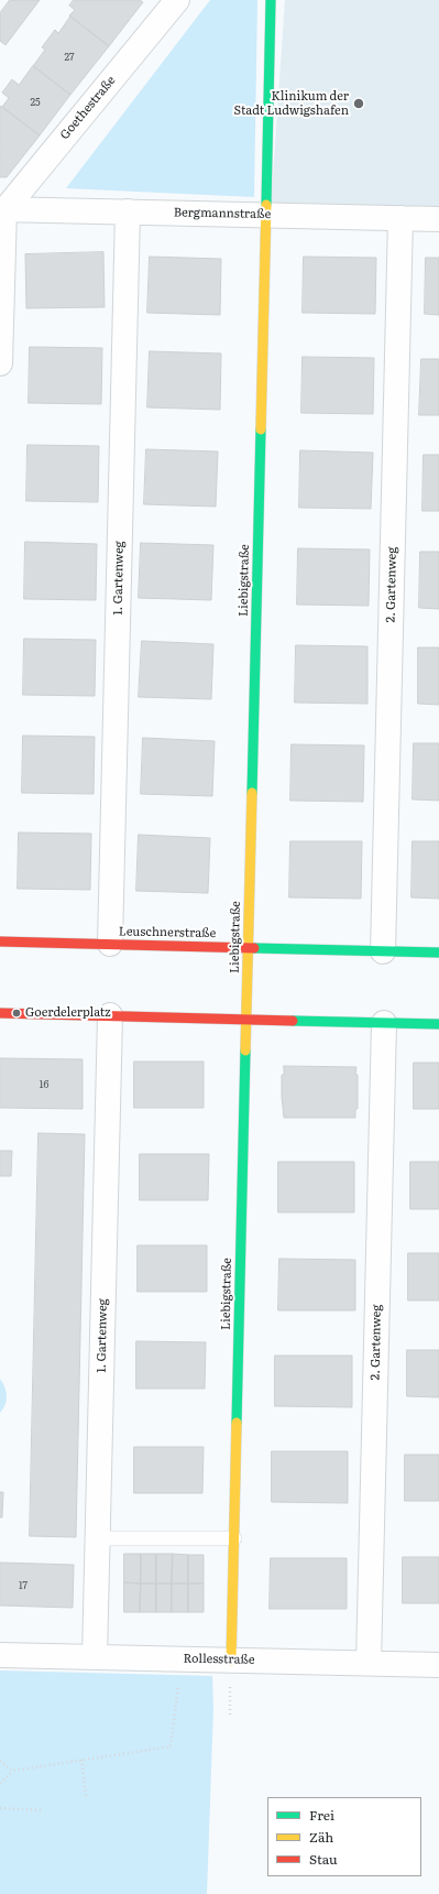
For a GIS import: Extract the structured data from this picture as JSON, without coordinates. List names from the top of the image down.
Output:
{
  "streets": {
    "street": [
      "Goethestraße",
      "Bergmannstraße",
      "1. Gartenweg",
      "Liebigstraße",
      "2. Gartenweg",
      "Leuschnerstraße",
      "Rollesstraße"
    ]
  },
  "crossings": [
    ["Goethestraße", "Bergmannstraße"],
    ["Bergmannstraße", "1. Gartenweg"],
    ["Bergmannstraße", "Liebigstraße"],
    ["Bergmannstraße", "2. Gartenweg"],
    ["1. Gartenweg", "Leuschnerstraße"],
    ["1. Gartenweg", "Rollesstraße"],
    ["Liebigstraße", "Leuschnerstraße"],
    ["Liebigstraße", "Rollesstraße"],
    ["2. Gartenweg", "Leuschnerstraße"],
    ["2. Gartenweg", "Rollesstraße"]
  ],
  "places": ["Klinikum der Stadt Ludwigshafen", "Goerdelerplatz"],
  "house_numbers": [
    "27",
    "25",
    "16",
    "17"
  ],
  "legend": ["Frei", "Zäh", "Stau"]
}
